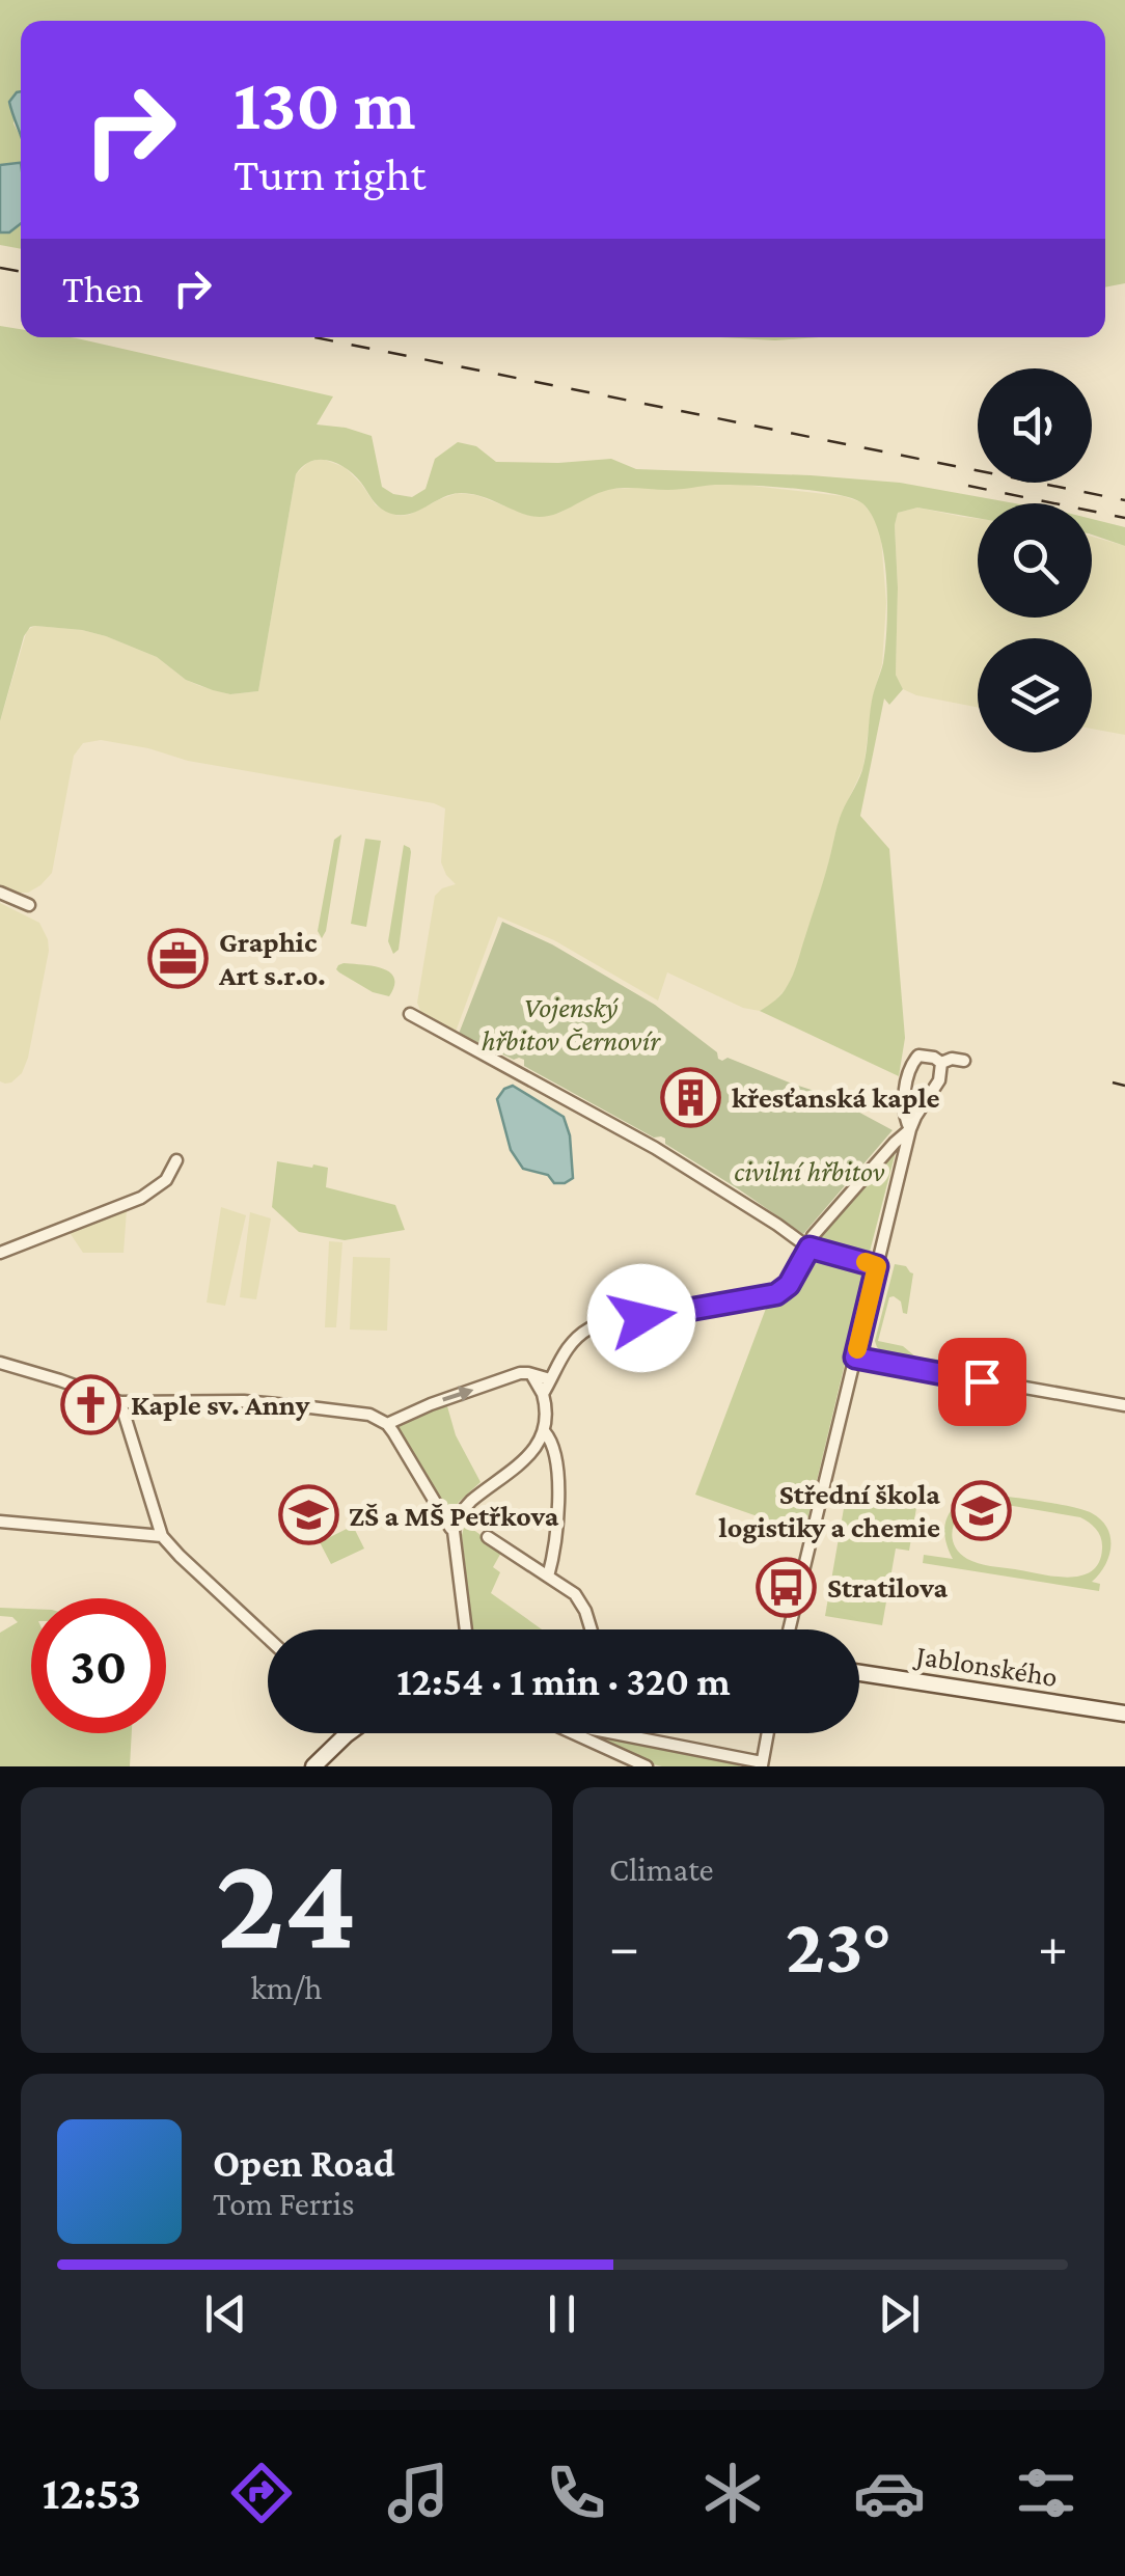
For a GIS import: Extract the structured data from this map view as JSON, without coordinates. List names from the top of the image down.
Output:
{
  "streets": {
    "street": ["Jablonského"]
  },
  "parks": ["Vojenský hřbitov Černovír", "civilní hřbitov"],
  "places": {
    "office": ["Graphic Art s.r.o."],
    "building": ["křesťanská kaple"],
    "church": ["Kaple sv. Anny"],
    "school or university": ["Střední škola logistiky a chemie", "ZŠ a MŠ Petřkova"],
    "bus stop": ["Stratilova"]
  },
  "page": {
    "turn": ["130 m", "Turn right"],
    "then": "Then",
    "limit": "30",
    "trip": "12:54 · 1 min · 320 m",
    "tile": [
      ["24", "km/h"],
      "Climate"
    ],
    "heat": ["−", "23°", "+"],
    "song": ["Open Road", "Tom Ferris"],
    "tabs": "12:53"
  }
}
